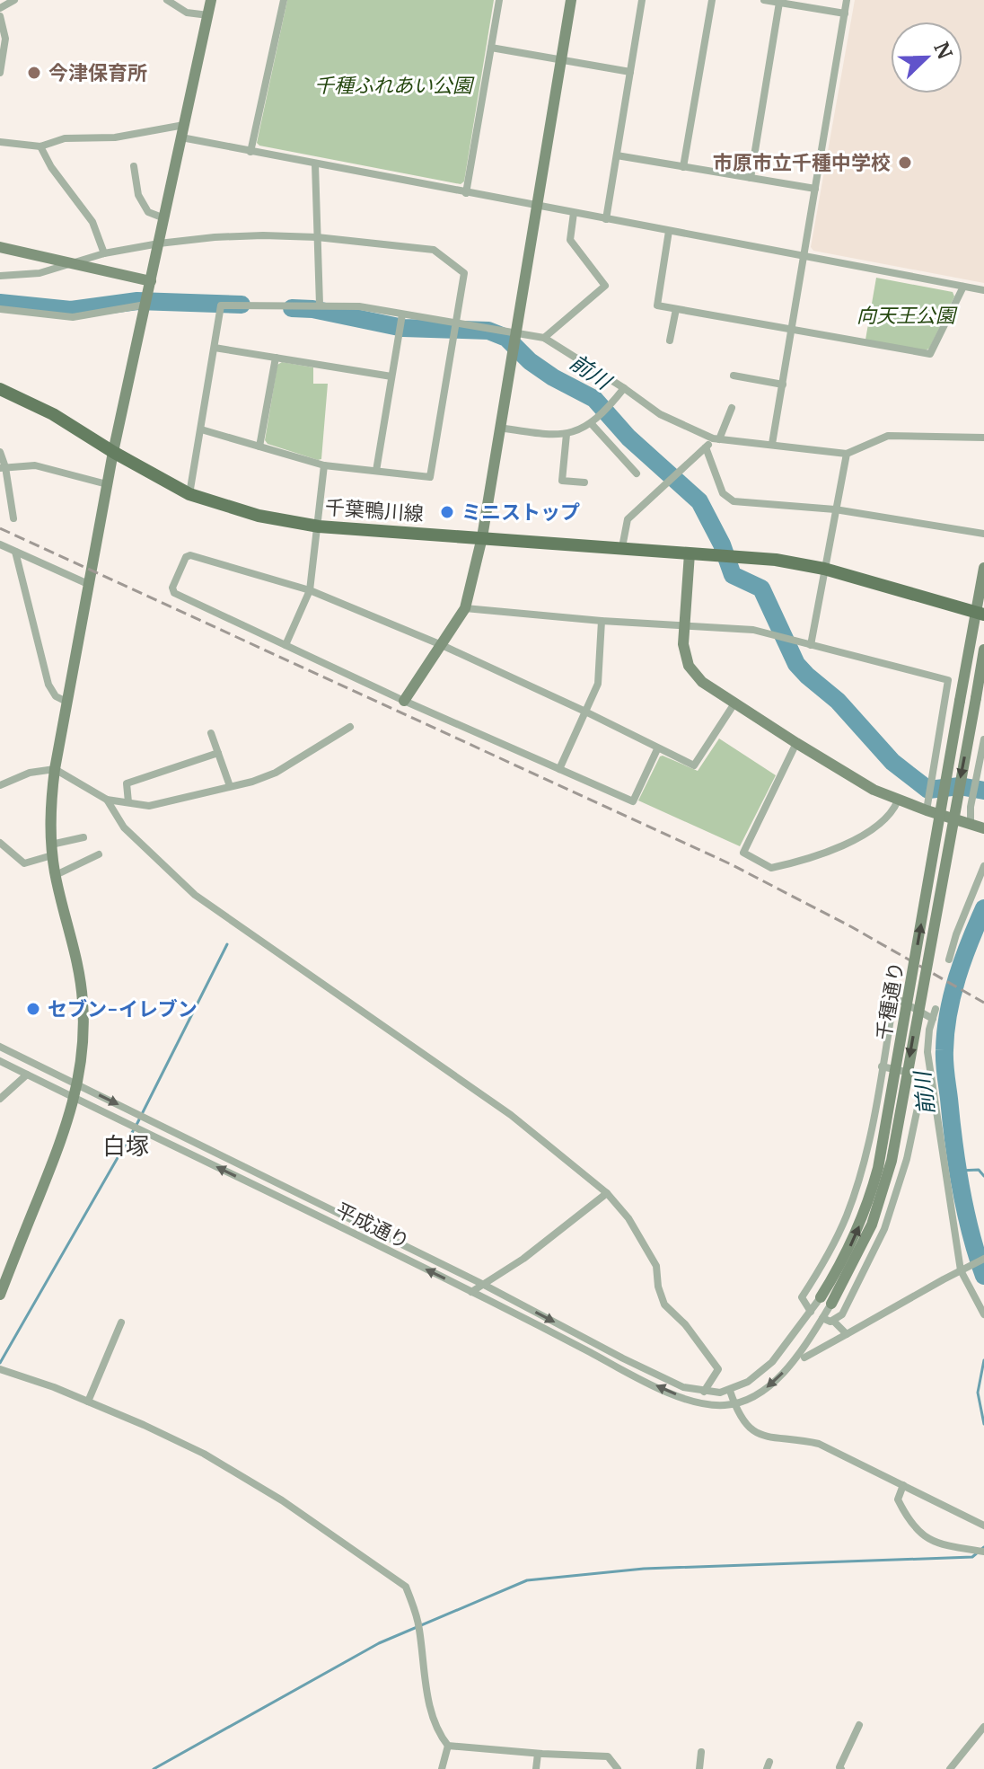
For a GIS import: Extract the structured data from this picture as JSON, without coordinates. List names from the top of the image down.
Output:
{
  "streets": {
    "main road": ["千葉鴨川線"],
    "street": ["千種通り", "平成通り"]
  },
  "crossings": [
    ["千葉鴨川線", "千種通り"],
    ["千種通り", "平成通り"]
  ],
  "districts": ["白塚"],
  "water": ["前川"],
  "parks": ["千種ふれあい公園", "向天王公園"],
  "places": [
    "今津保育所",
    "市原市立千種中学校",
    "ミニストップ",
    "セブン-イレブン"
  ],
  "north": "top right"
}
